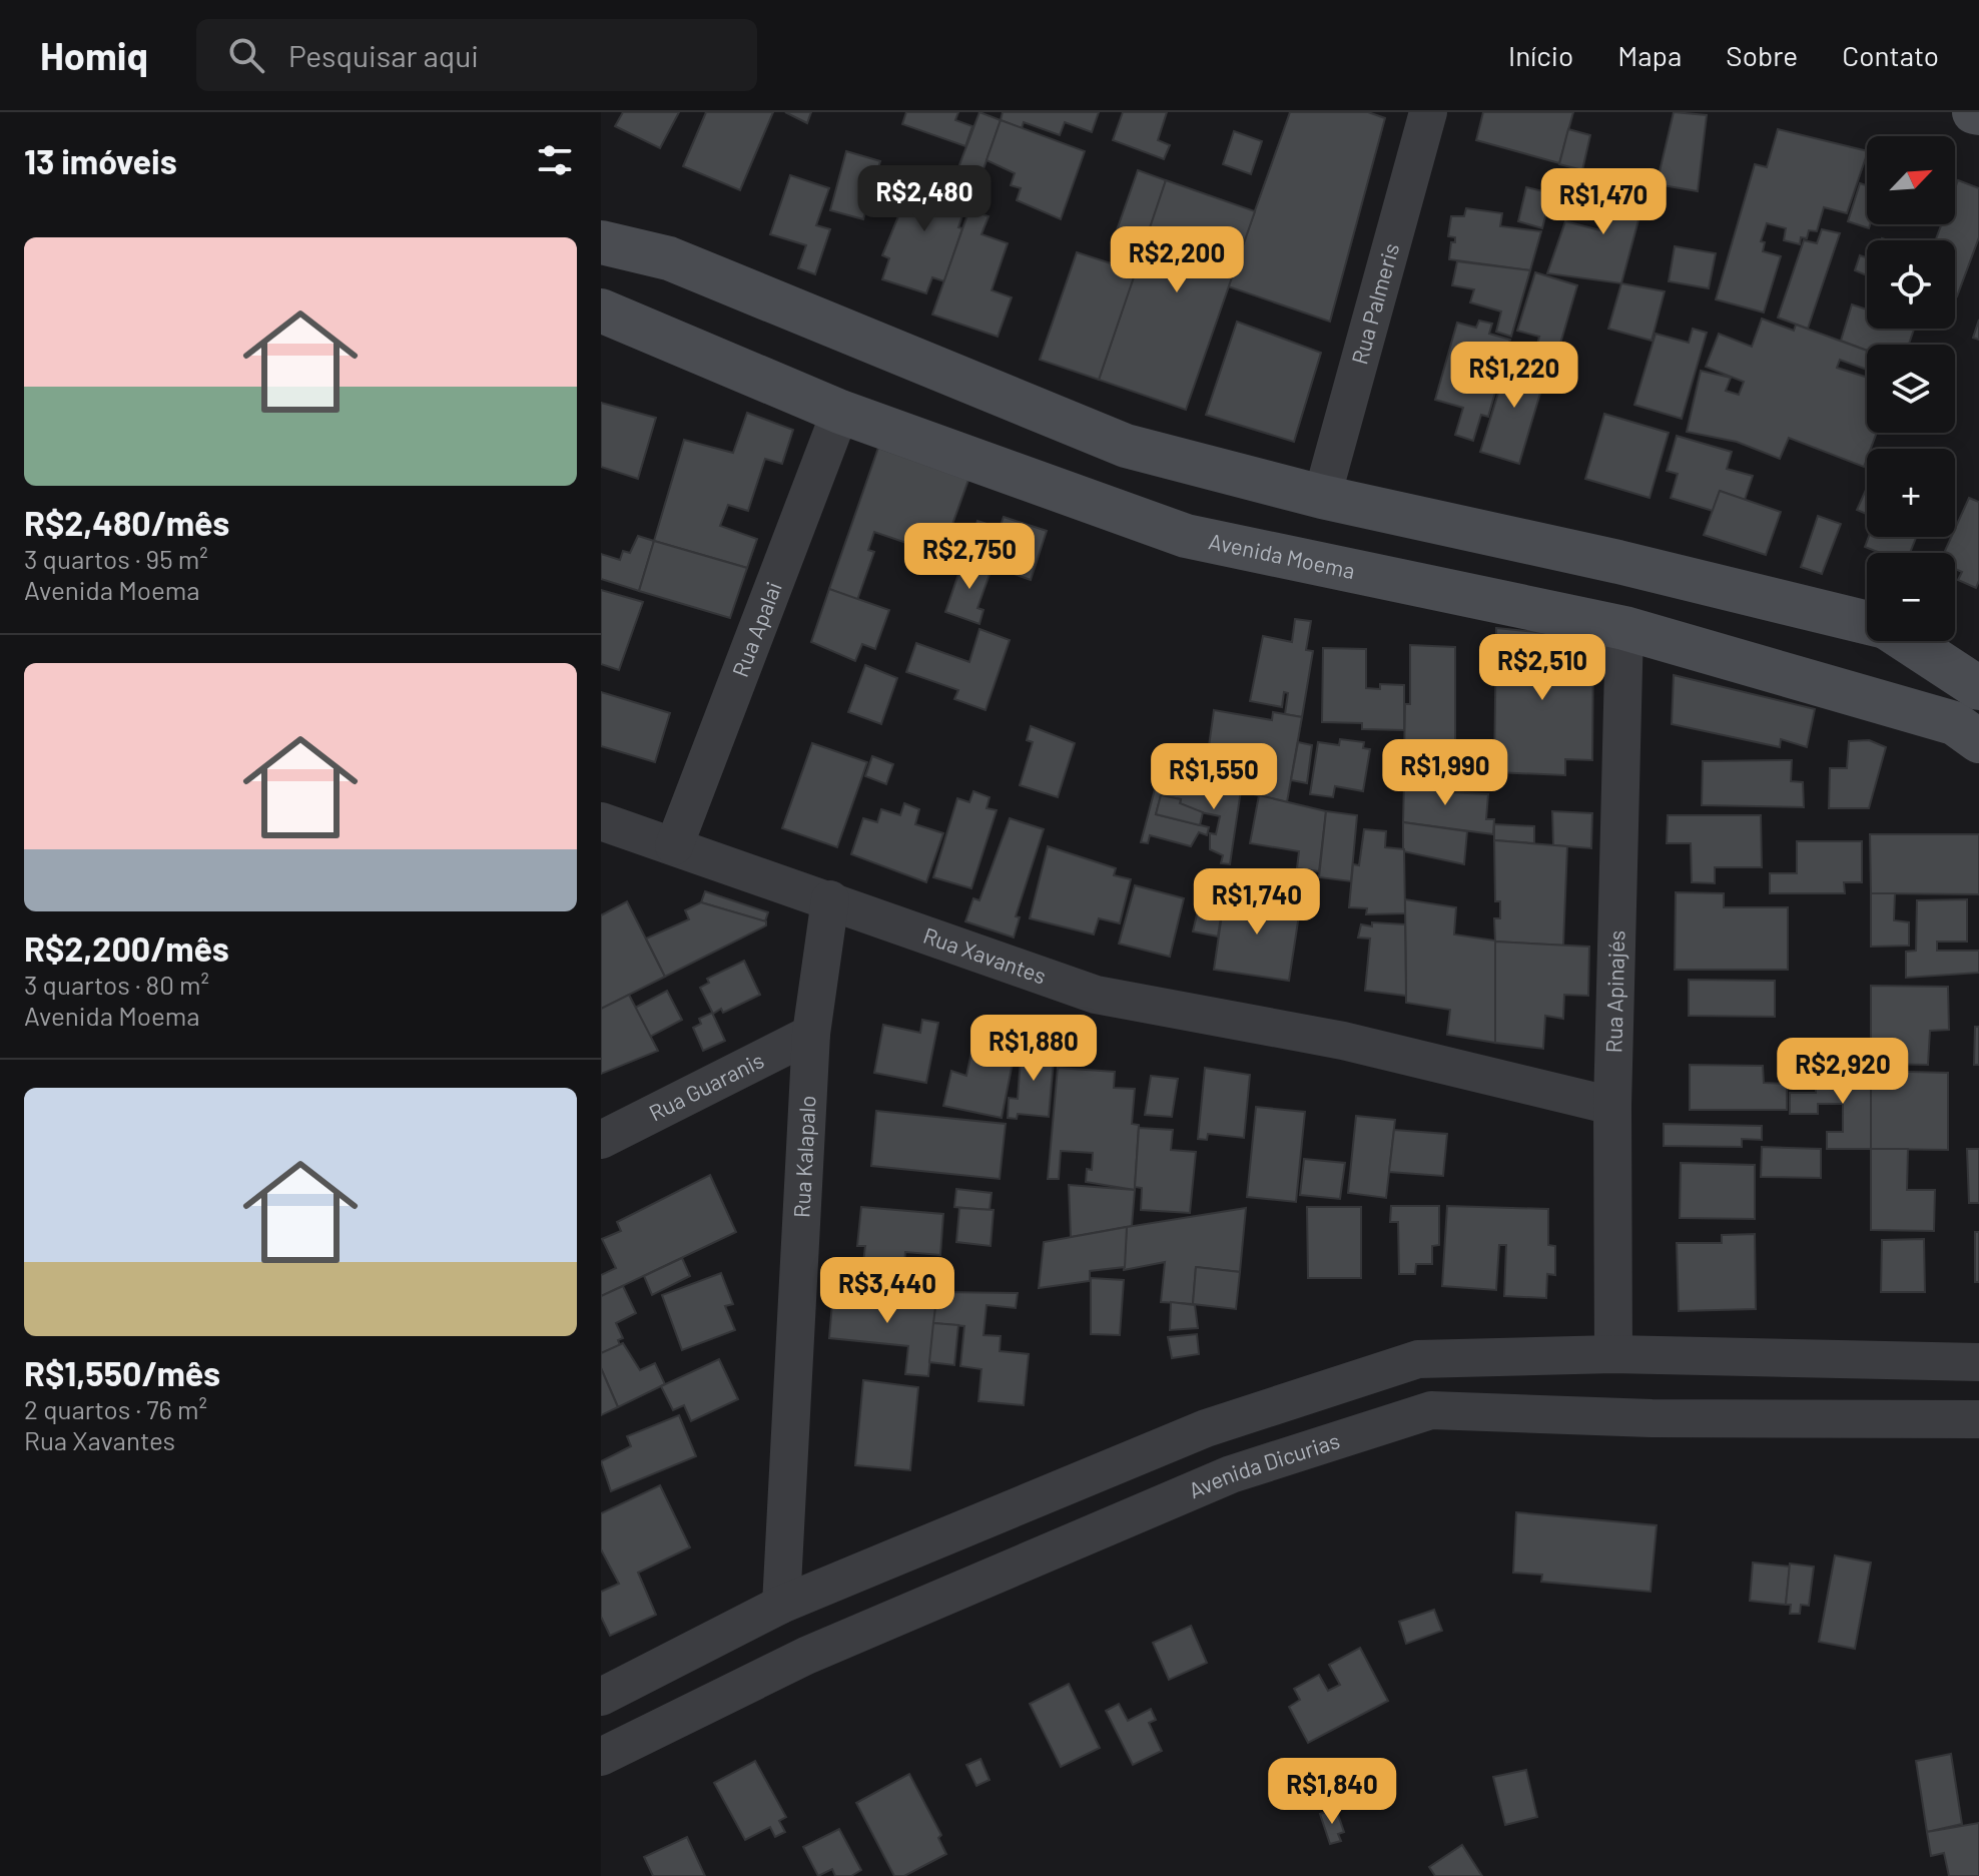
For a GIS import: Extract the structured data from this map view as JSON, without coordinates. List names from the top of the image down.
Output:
{
  "streets": {
    "street": [
      "Rua Palmeris",
      "Avenida Moema",
      "Rua Apalai",
      "Rua Xavantes",
      "Rua Apinajés",
      "Rua Guaranis",
      "Rua Kalapalo",
      "Avenida Dicurias"
    ]
  },
  "crossings": [
    ["Avenida Moema", "Rua Apalai"],
    ["Avenida Moema", "Rua Apinajés"],
    ["Rua Apalai", "Rua Xavantes"],
    ["Rua Xavantes", "Rua Apinajés"],
    ["Rua Xavantes", "Rua Kalapalo"],
    ["Rua Guaranis", "Rua Kalapalo"]
  ],
  "north": "top right",
  "page": {
    "header": "Homiq",
    "search": "Pesquisar aqui",
    "nav": [
      "Início",
      "Mapa",
      "Sobre",
      "Contato"
    ],
    "heading": "13 imóveis",
    "map_buttons": ["+", "−"],
    "price": [
      "R$2,480",
      "R$1,470",
      "R$2,200",
      "R$1,220",
      "R$2,750",
      "R$2,510",
      "R$1,990",
      "R$1,550",
      "R$1,740",
      "R$1,880",
      "R$2,920",
      "R$3,440",
      "R$1,840"
    ],
    "list": [
      {
        "name": "R$2,480/mês",
        "note": "3 quartos · 95 m² · Avenida Moema"
      },
      {
        "name": "R$2,200/mês",
        "note": "3 quartos · 80 m² · Avenida Moema"
      },
      {
        "name": "R$1,550/mês",
        "note": "2 quartos · 76 m² · Rua Xavantes"
      }
    ]
  }
}
